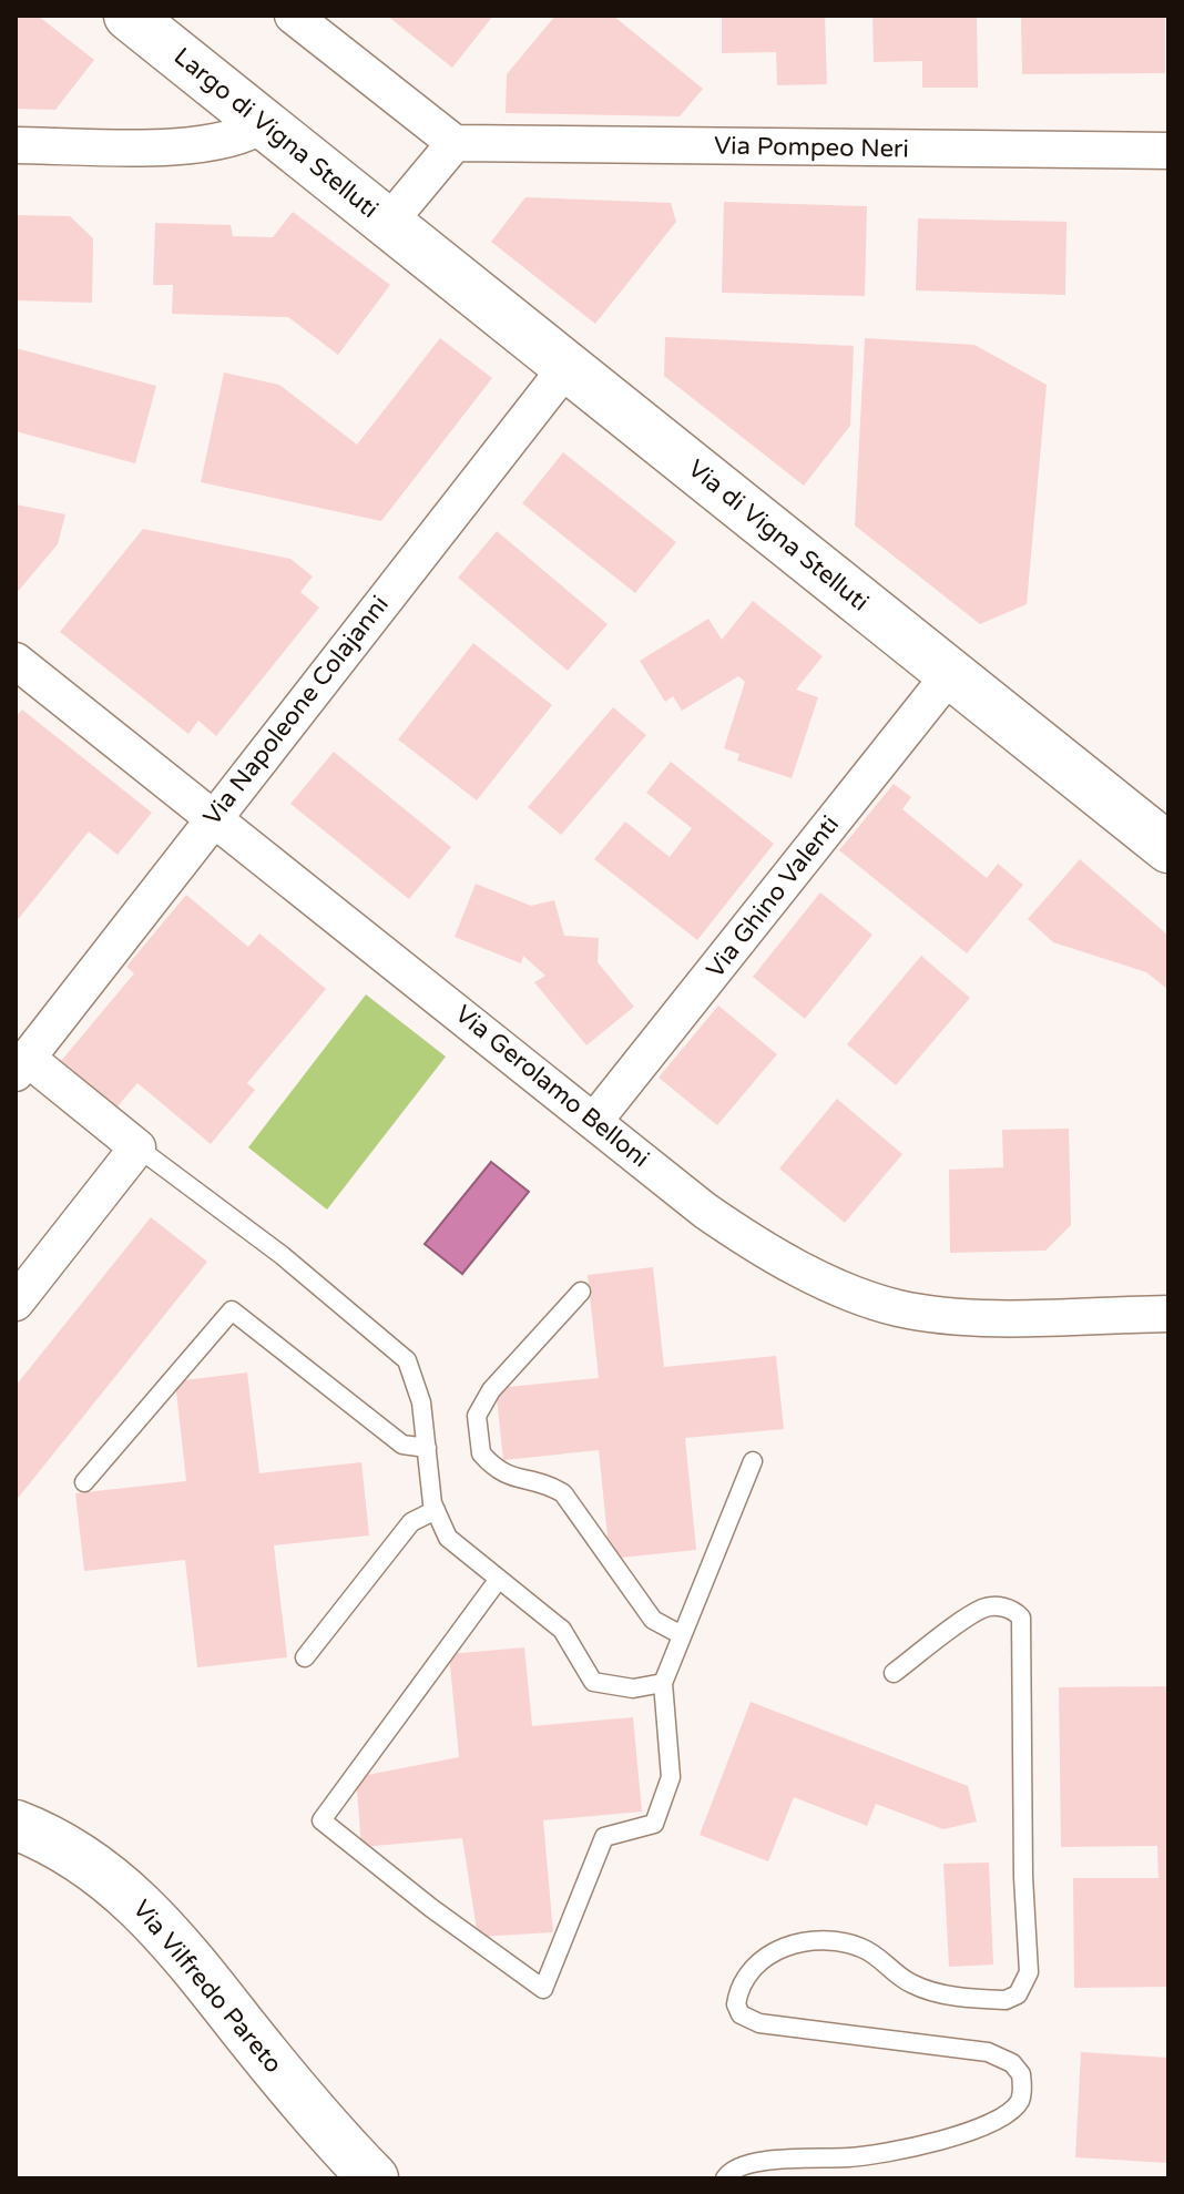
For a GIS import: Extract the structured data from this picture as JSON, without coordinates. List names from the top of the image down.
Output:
{
  "streets": {
    "main road": ["Largo di Vigna Stelluti", "Via di Vigna Stelluti", "Via Vilfredo Pareto"],
    "street": [
      "Via Pompeo Neri",
      "Via Napoleone Colajanni",
      "Via Ghino Valenti",
      "Via Gerolamo Belloni"
    ]
  },
  "crossings": [
    ["Largo di Vigna Stelluti", "Via Pompeo Neri"],
    ["Largo di Vigna Stelluti", "Via di Vigna Stelluti"],
    ["Via di Vigna Stelluti", "Via Napoleone Colajanni"],
    ["Via di Vigna Stelluti", "Via Ghino Valenti"],
    ["Via Napoleone Colajanni", "Via Gerolamo Belloni"],
    ["Via Ghino Valenti", "Via Gerolamo Belloni"]
  ]
}
